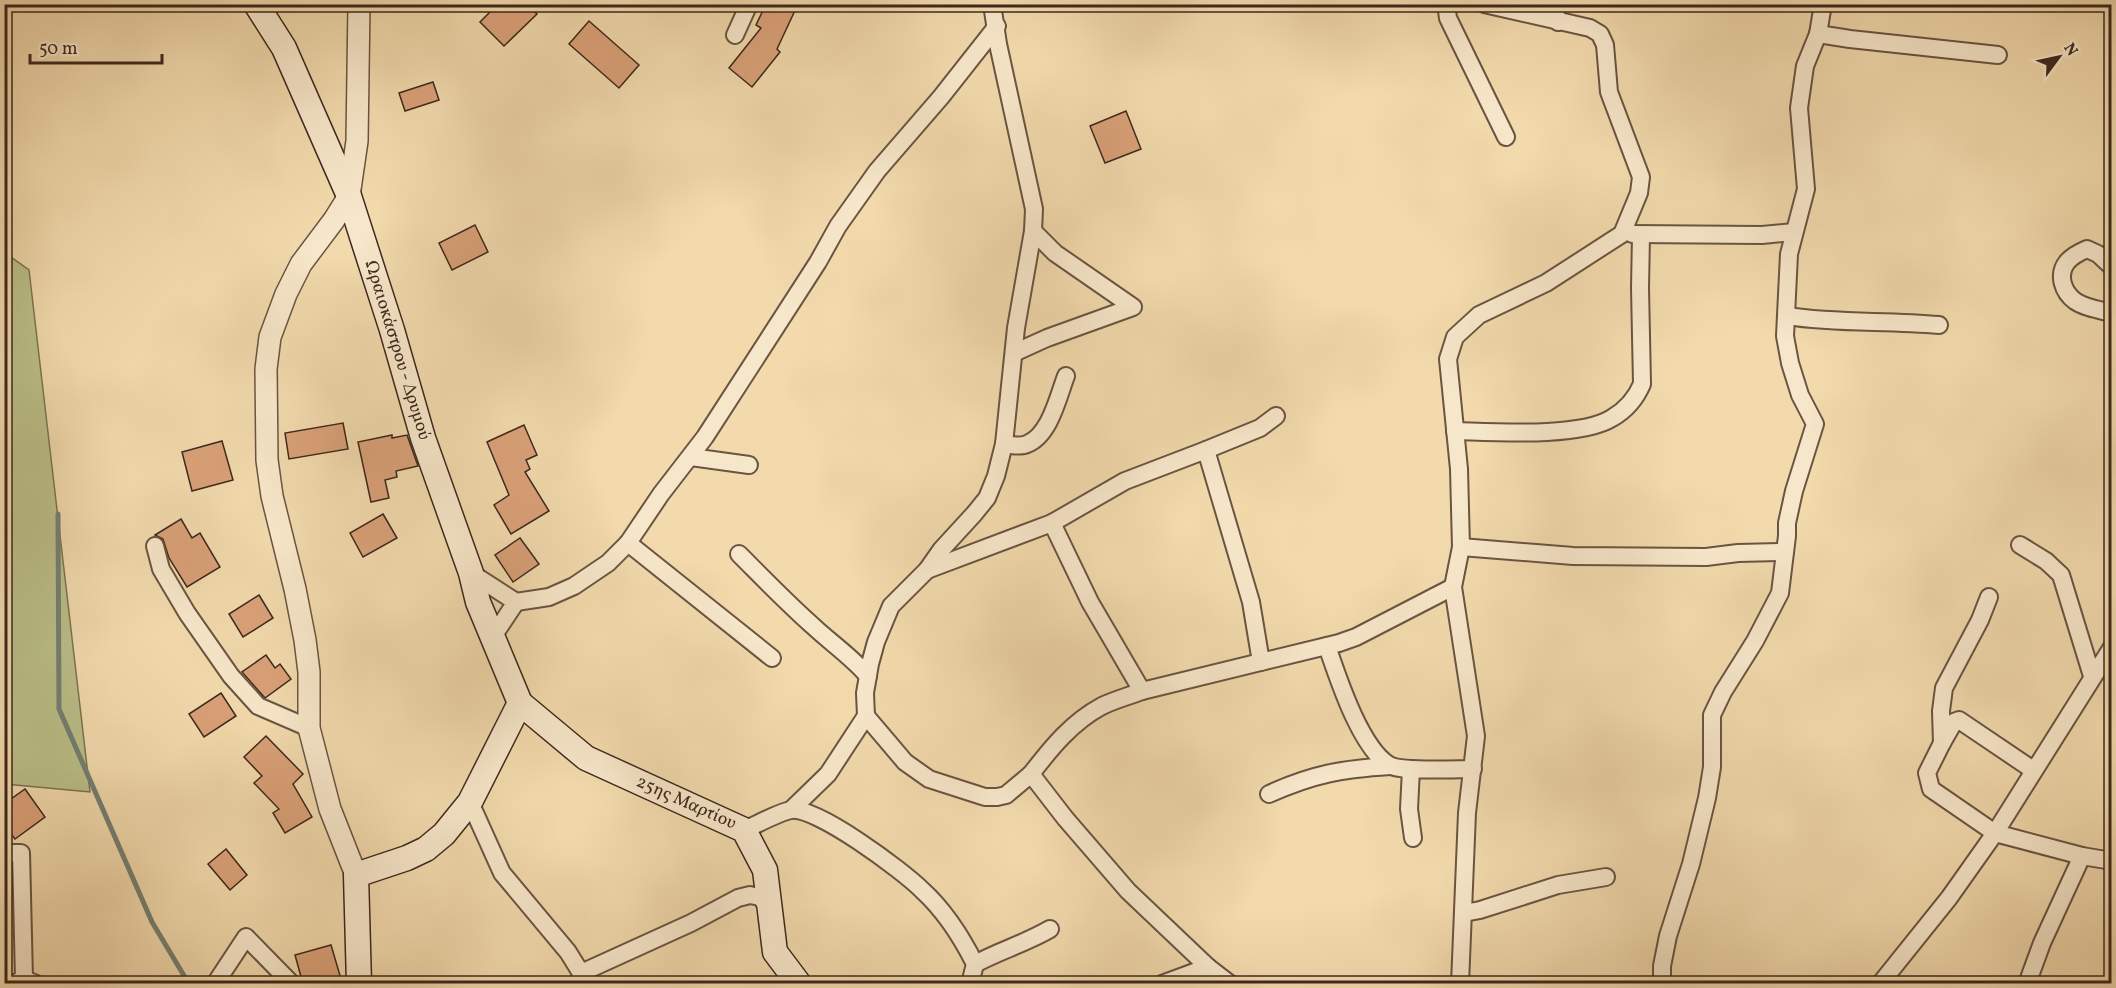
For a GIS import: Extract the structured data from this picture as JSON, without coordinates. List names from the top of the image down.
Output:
{
  "streets": {
    "main road": ["Ωραιοκάστρου - Δρυμού", "25ης Μαρτίου"]
  },
  "crossings": [
    ["Ωραιοκάστρου - Δρυμού", "25ης Μαρτίου"]
  ],
  "scale_bar": "50 m",
  "north": "top right"
}
